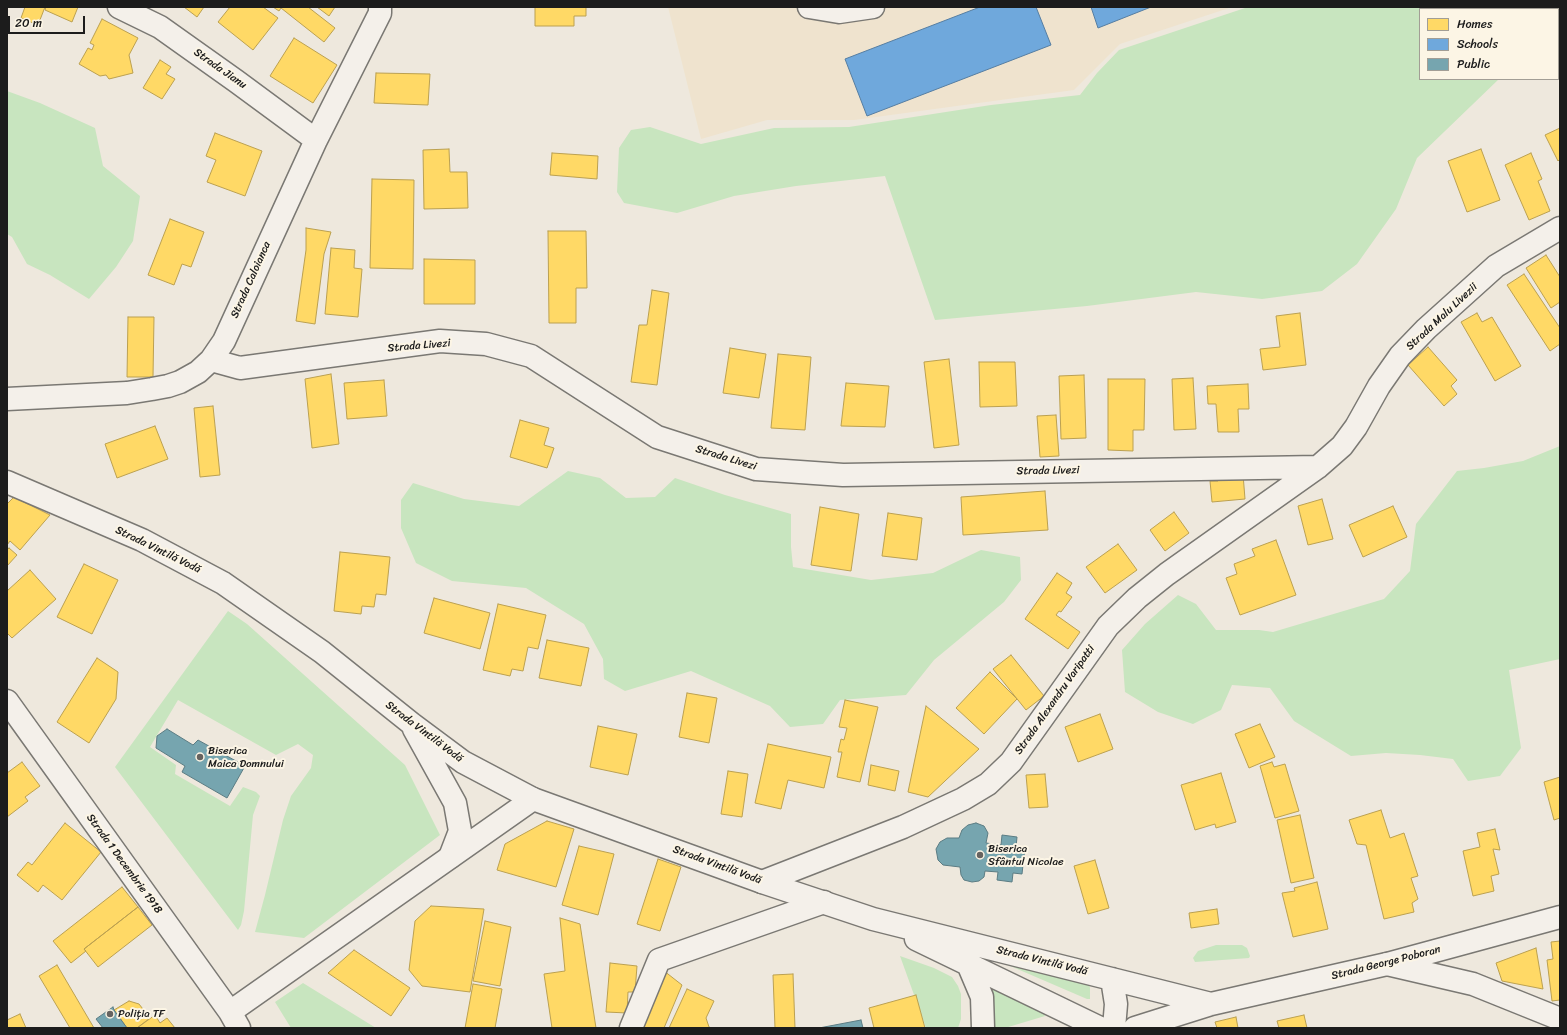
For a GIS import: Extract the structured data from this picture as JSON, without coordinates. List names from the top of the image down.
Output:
{
  "streets": {
    "street": [
      "Strada Jianu",
      "Strada Caloianca",
      "Strada Malu Livezii",
      "Strada Livezi",
      "Strada Vintilă Vodă",
      "Strada Alexandru Varipatti",
      "Strada 1 Decembrie 1918",
      "Strada George Poboran"
    ]
  },
  "crossings": [
    ["Strada Jianu", "Strada Caloianca"],
    ["Strada Caloianca", "Strada Livezi"],
    ["Strada Malu Livezii", "Strada Livezi"],
    ["Strada Malu Livezii", "Strada Alexandru Varipatti"],
    ["Strada Livezi", "Strada Alexandru Varipatti"],
    ["Strada Vintilă Vodă", "Strada Alexandru Varipatti"],
    ["Strada Vintilă Vodă", "Strada George Poboran"]
  ],
  "places": ["Biserica Maica Domnului", "Biserica Sfântul Nicolae", "Poliția TF"],
  "legend": ["Homes", "Schools", "Public"],
  "scale_bar": "20 m"
}
